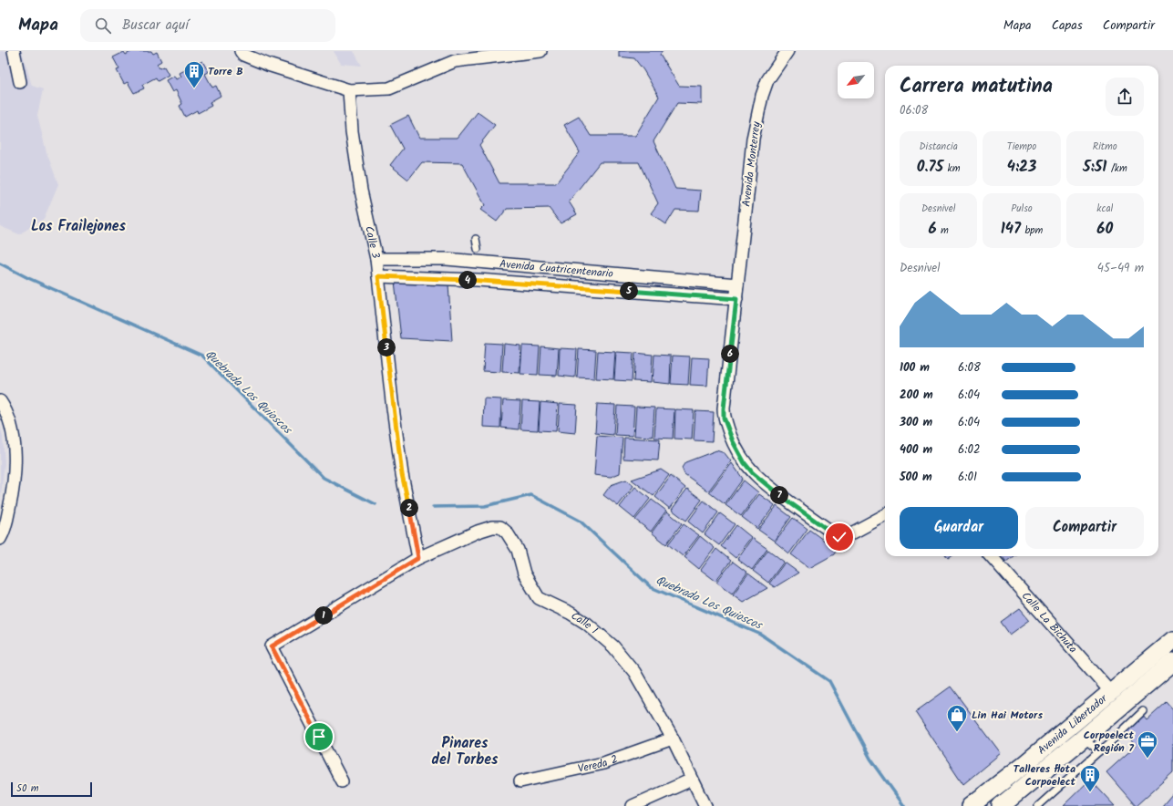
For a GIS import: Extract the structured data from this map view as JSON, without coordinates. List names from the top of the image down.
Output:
{
  "streets": {
    "main road": ["Avenida Libertador"],
    "street": [
      "Avenida Monterrey",
      "Calle 3",
      "Avenida Cuatricentenario",
      "Calle La Bichuta",
      "Calle 1",
      "Vereda 2"
    ]
  },
  "crossings": [
    ["Avenida Monterrey", "Avenida Cuatricentenario"],
    ["Calle 3", "Avenida Cuatricentenario"],
    ["Calle 3", "Calle 1"],
    ["Calle La Bichuta", "Avenida Libertador"],
    ["Calle 1", "Vereda 2"]
  ],
  "districts": ["Los Frailejones", "Pinares del Torbes"],
  "water": ["Quebrada Los Quioscos"],
  "places": {
    "building": ["Torre B", "Talleres flota Corpoelect"],
    "shop": ["Lin Hai Motors"],
    "office": ["Corpoelect Región 7"]
  },
  "scale_bar": "50 m",
  "north": "bottom left",
  "page": {
    "header": "Mapa",
    "search": "Buscar aquí",
    "nav": ["Mapa", "Capas", "Compartir"],
    "heading": ["Carrera matutina", "06:08"],
    "stats": [
      ["Distancia", "0.75 km"],
      ["Tiempo", "4:23"],
      ["Ritmo", "5:51 /km"],
      ["Desnivel", "6 m"],
      ["Pulso", "147 bpm"],
      ["kcal", "60"]
    ],
    "chart": ["Desnivel", "45–49 m"],
    "pins": [
      "4",
      "5",
      "3",
      "6",
      "7",
      "2",
      "1"
    ],
    "list": [
      {
        "name": "100 m",
        "note": "6:08"
      },
      {
        "name": "200 m",
        "note": "6:04"
      },
      {
        "name": "300 m",
        "note": "6:04"
      },
      {
        "name": "400 m",
        "note": "6:02"
      },
      {
        "name": "500 m",
        "note": "6:01"
      }
    ],
    "buttons": ["Guardar", "Compartir"],
    "scale": "50 m"
  }
}
